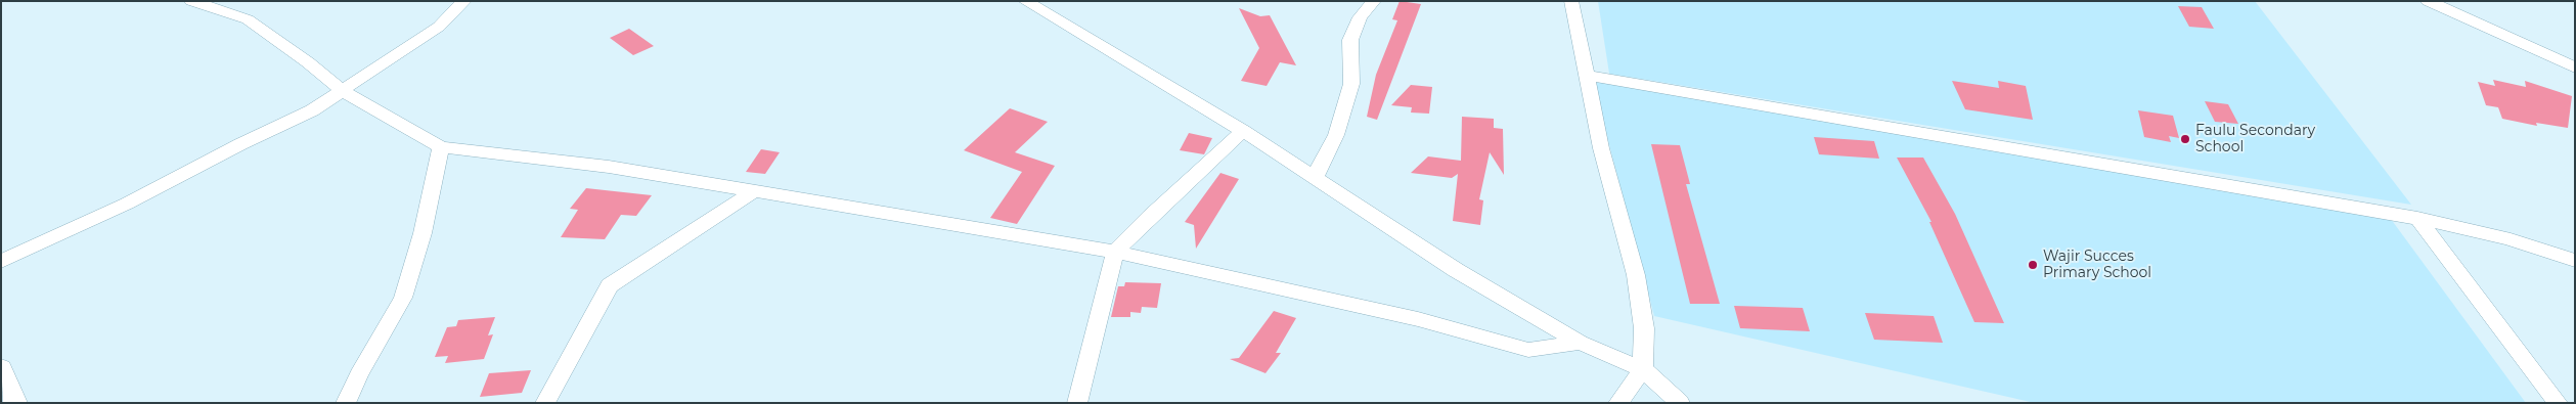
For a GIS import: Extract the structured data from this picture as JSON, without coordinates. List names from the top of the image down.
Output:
{
  "places": ["Faulu Secondary School", "Wajir Succes Primary School"]
}
